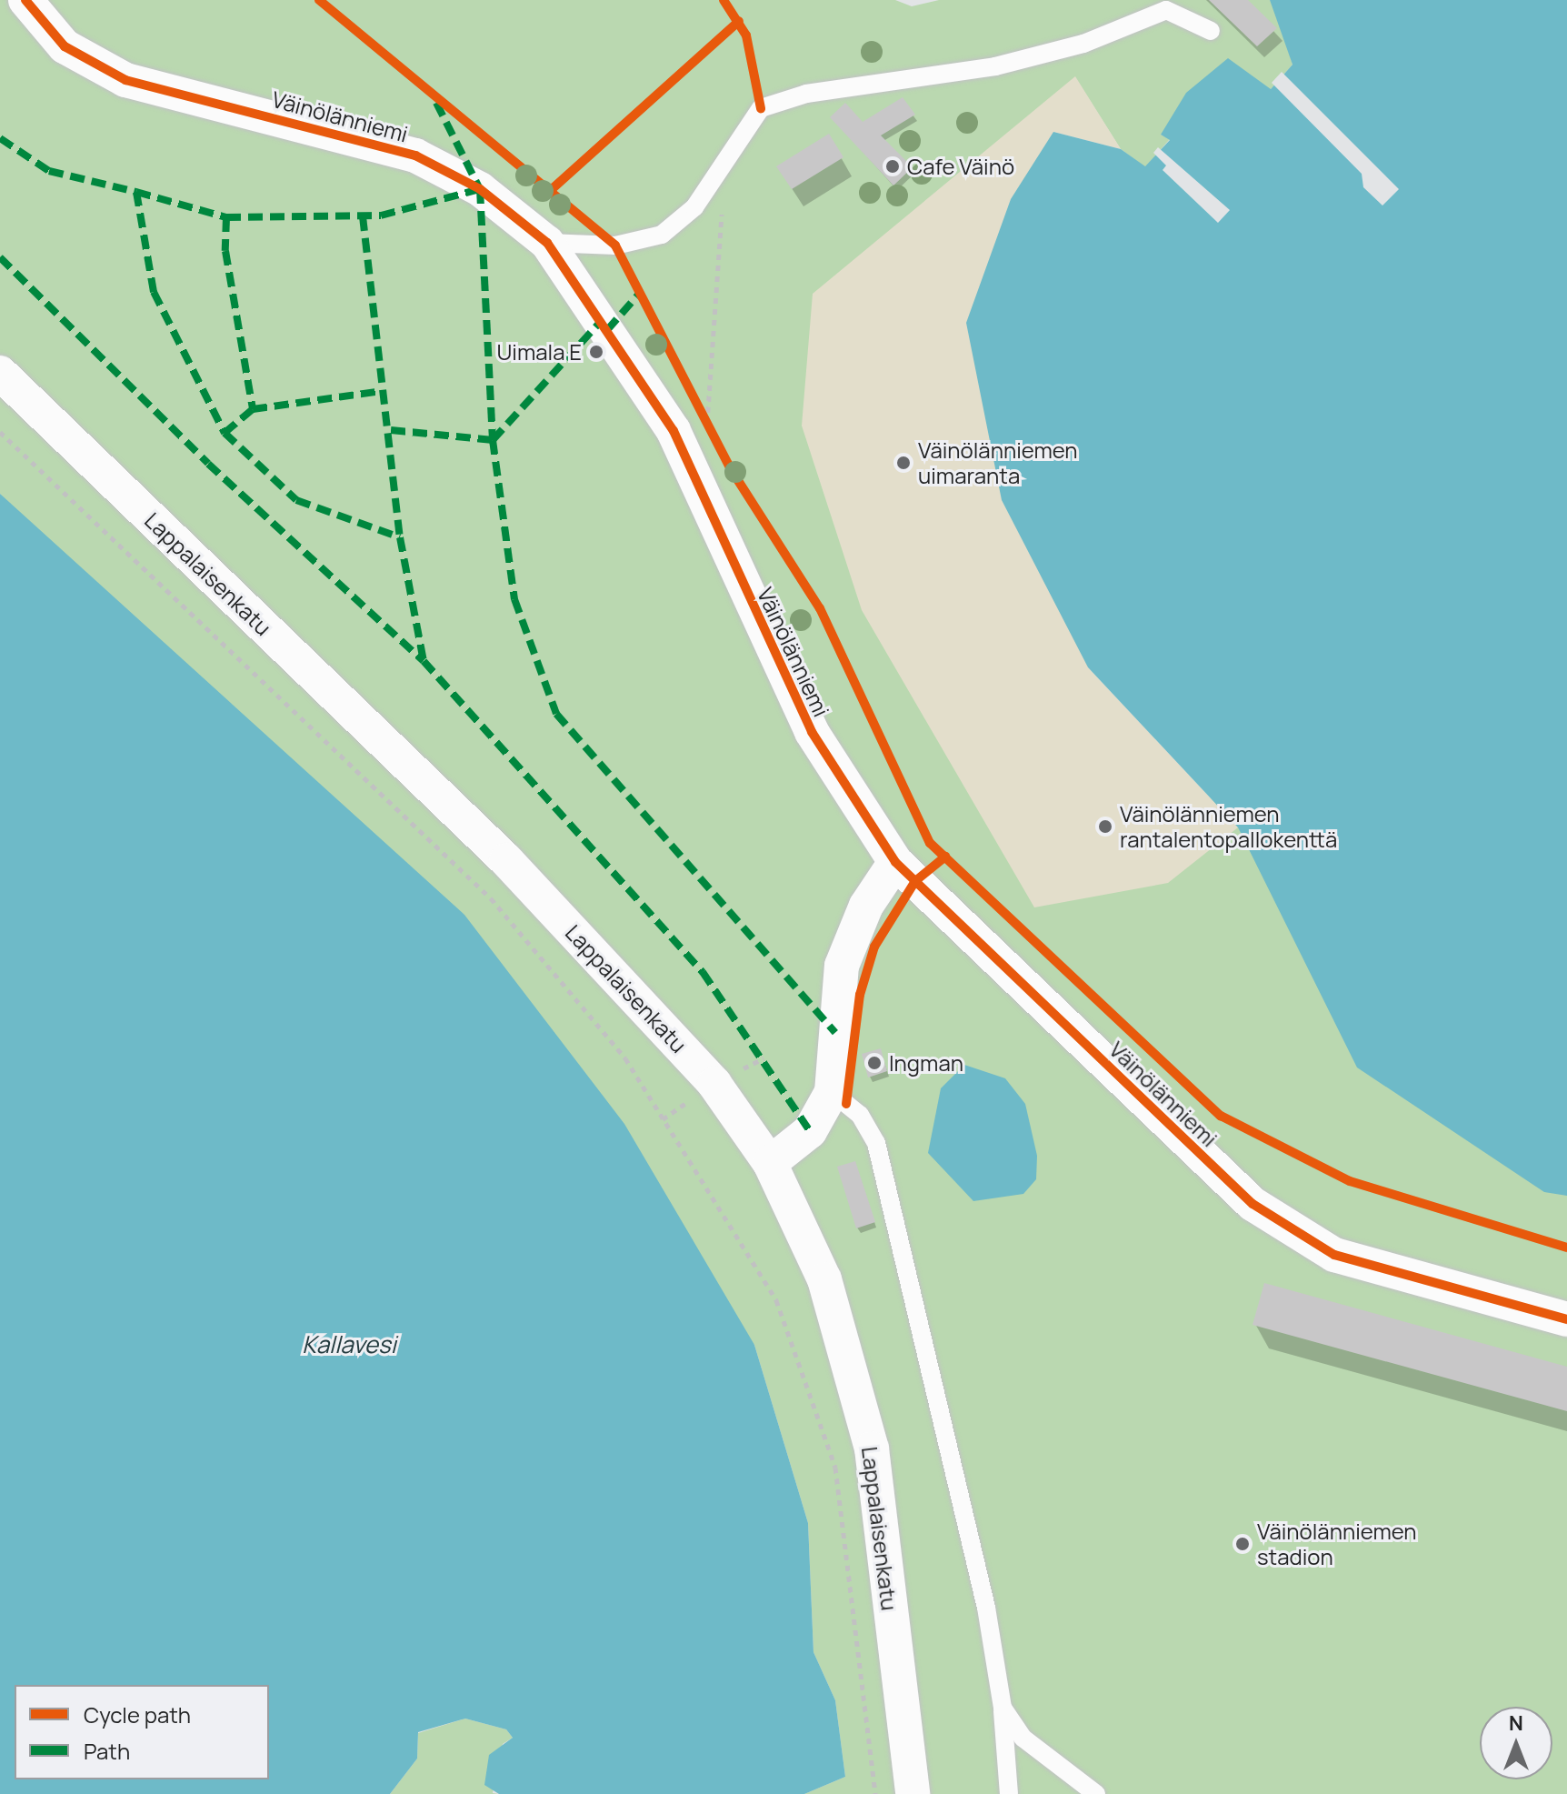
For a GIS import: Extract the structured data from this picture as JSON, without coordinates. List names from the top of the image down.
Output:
{
  "streets": {
    "street": ["Väinölänniemi", "Lappalaisenkatu"]
  },
  "water": ["Kallavesi"],
  "places": [
    "Cafe Väinö",
    "Uimala E",
    "Väinölänniemen uimaranta",
    "Väinölänniemen rantalentopallokenttä",
    "Ingman",
    "Väinölänniemen stadion"
  ],
  "legend": ["Cycle path", "Path"],
  "north": "top"
}
